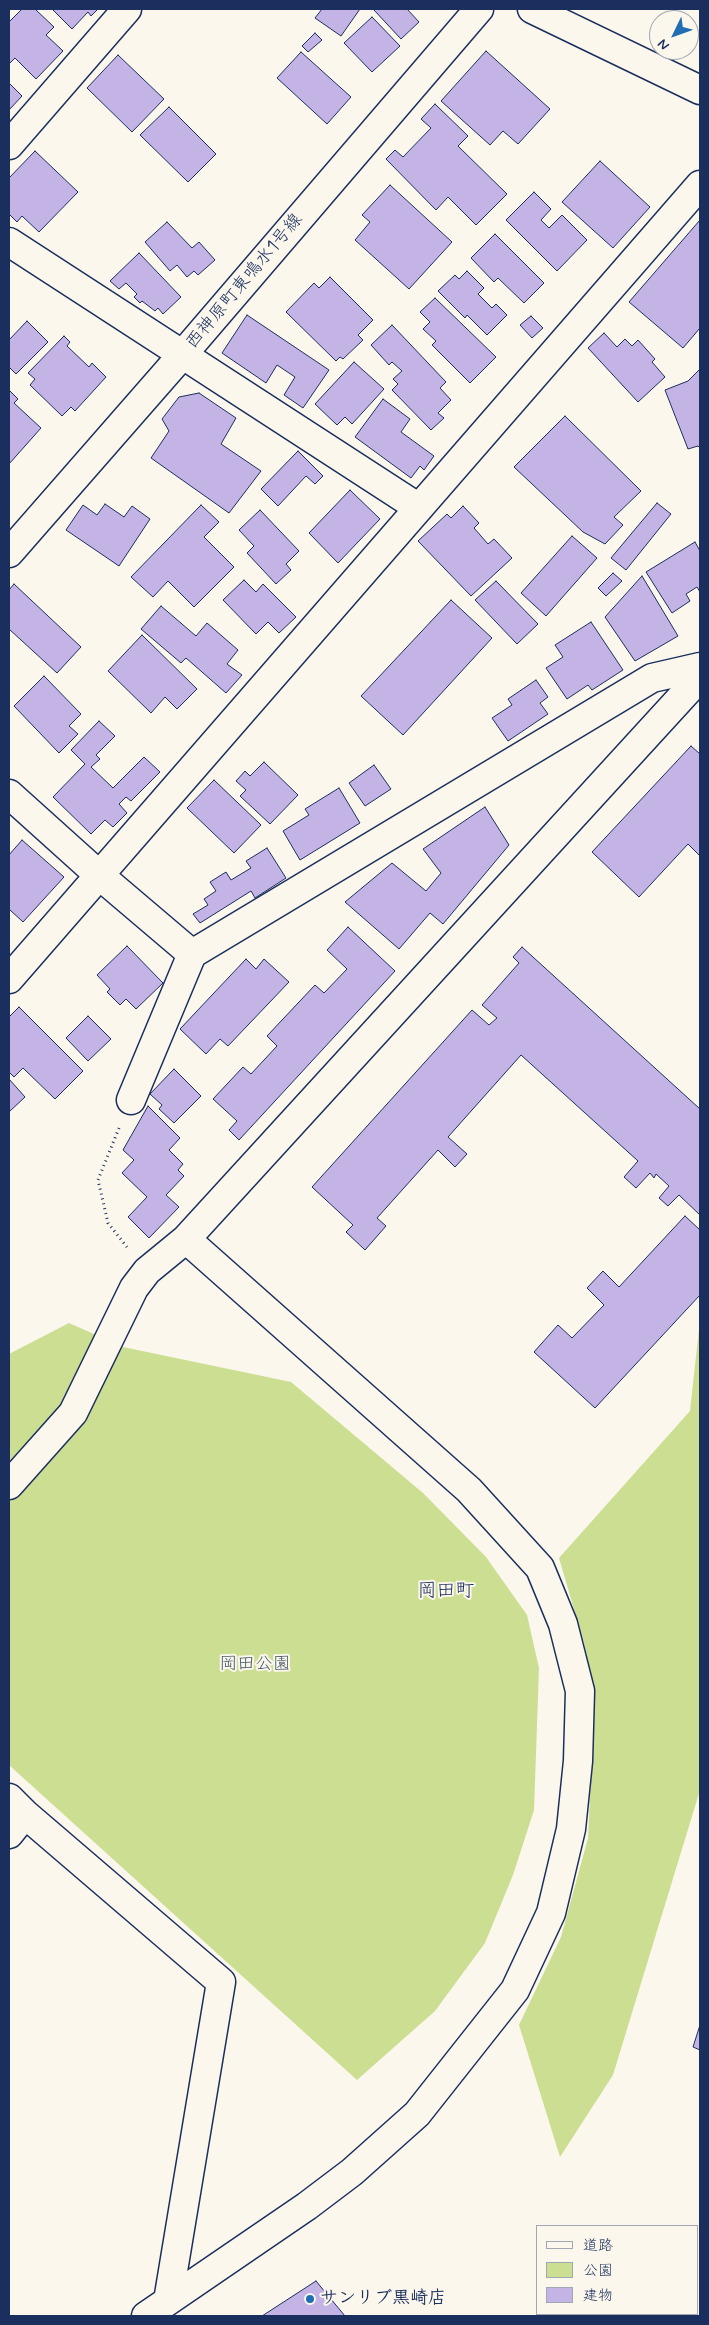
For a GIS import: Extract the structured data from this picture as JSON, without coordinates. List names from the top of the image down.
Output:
{
  "streets": {
    "street": ["西神原町東鳴水1号線"]
  },
  "districts": ["岡田町"],
  "parks": ["岡田公園"],
  "places": ["サンリブ黒崎店"],
  "legend": ["道路", "公園", "建物"],
  "north": "bottom left"
}
